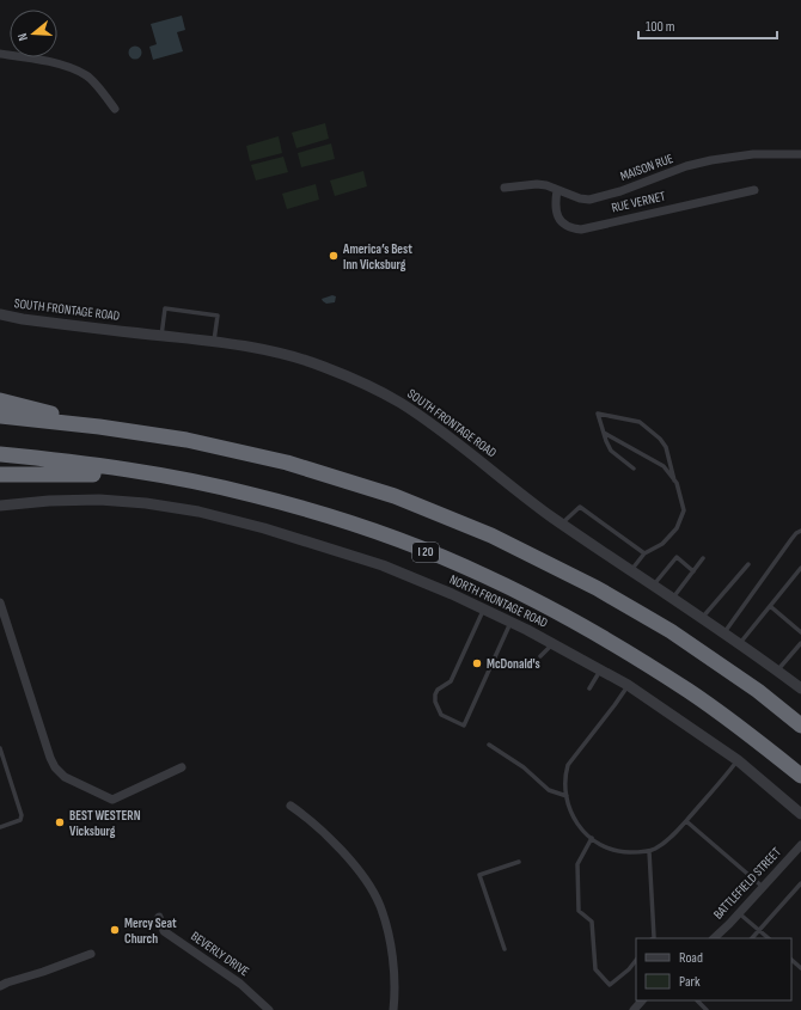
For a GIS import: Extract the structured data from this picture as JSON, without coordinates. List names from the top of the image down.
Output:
{
  "streets": {
    "highway": ["I 20"],
    "street": [
      "MAISON RUE",
      "RUE VERNET",
      "SOUTH FRONTAGE ROAD",
      "NORTH FRONTAGE ROAD",
      "BATTLEFIELD STREET",
      "BEVERLY DRIVE"
    ]
  },
  "crossings": [
    ["MAISON RUE", "RUE VERNET"]
  ],
  "places": [
    "America’s Best Inn Vicksburg",
    "McDonald's",
    "BEST WESTERN Vicksburg",
    "Mercy Seat Church"
  ],
  "legend": ["Road", "Park"],
  "scale_bar": "100 m",
  "north": "left"
}
